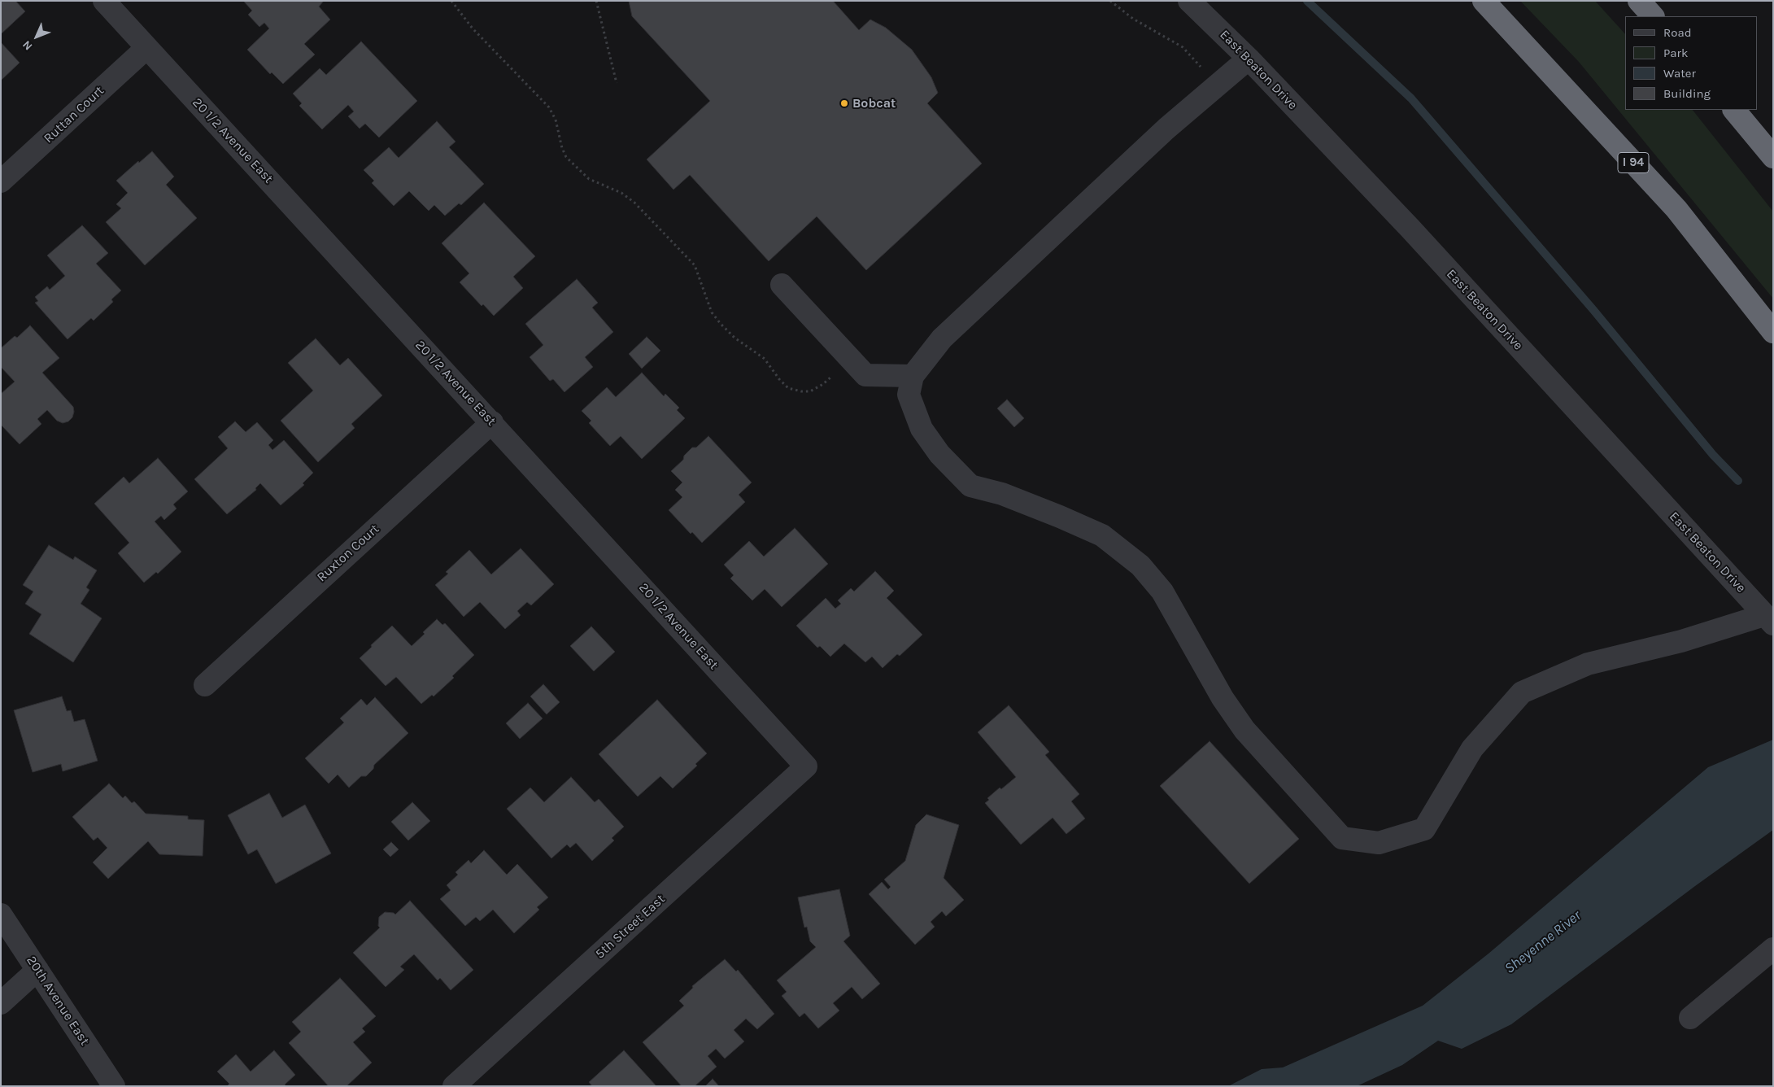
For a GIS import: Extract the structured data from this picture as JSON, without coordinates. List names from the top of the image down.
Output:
{
  "streets": {
    "highway": ["I 94"],
    "street": [
      "East Beaton Drive",
      "Ruttan Court",
      "20 1/2 Avenue East",
      "Ruxton Court",
      "5th Street East",
      "20th Avenue East"
    ]
  },
  "crossings": [
    ["Ruttan Court", "20 1/2 Avenue East"],
    ["20 1/2 Avenue East", "Ruxton Court"],
    ["20 1/2 Avenue East", "5th Street East"]
  ],
  "water": ["Sheyenne River"],
  "places": ["Bobcat"],
  "legend": [
    "Road",
    "Park",
    "Water",
    "Building"
  ],
  "north": "bottom left"
}
